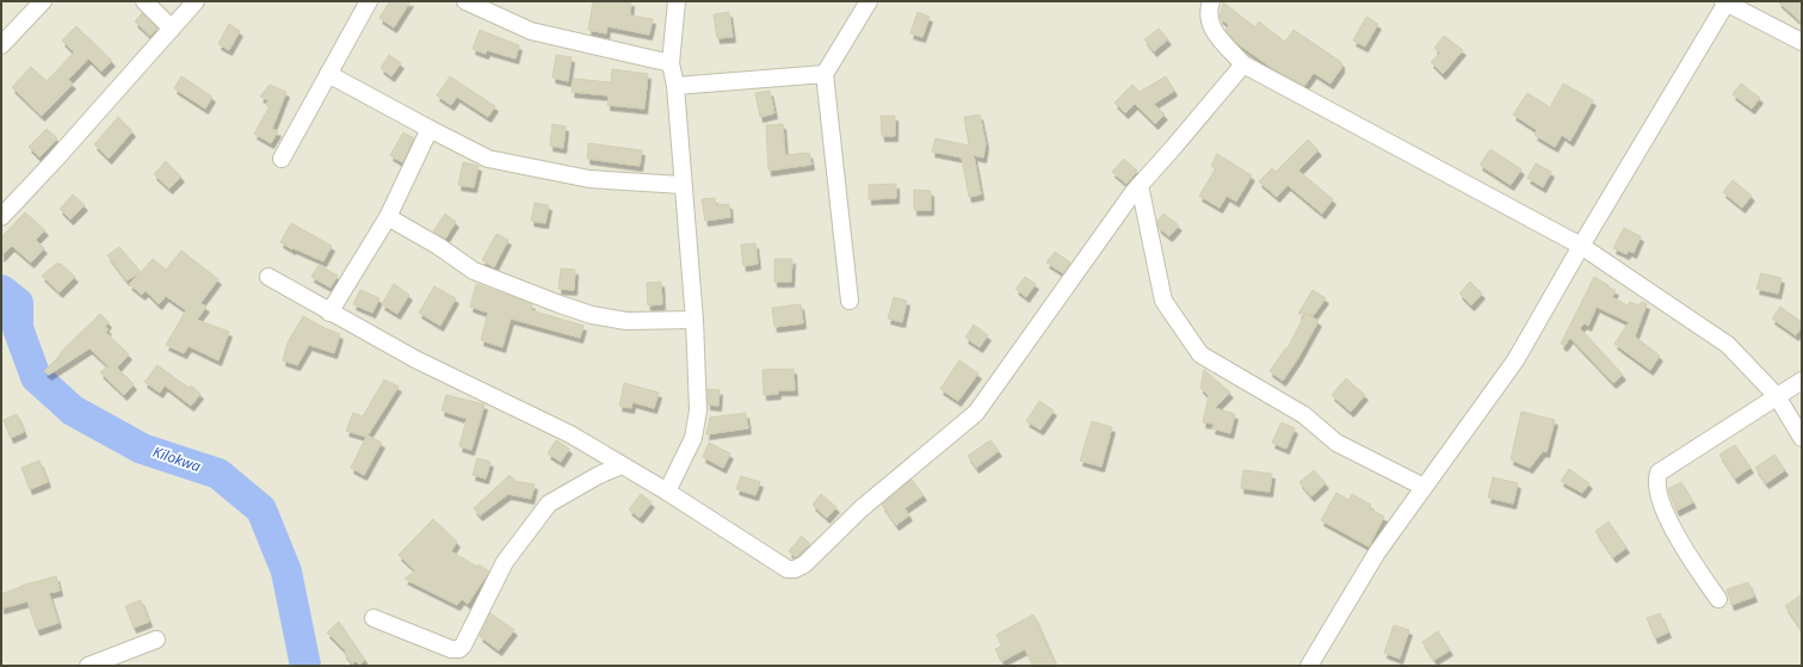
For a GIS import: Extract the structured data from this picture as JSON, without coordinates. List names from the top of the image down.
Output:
{
  "water": ["Kilokwa"]
}
